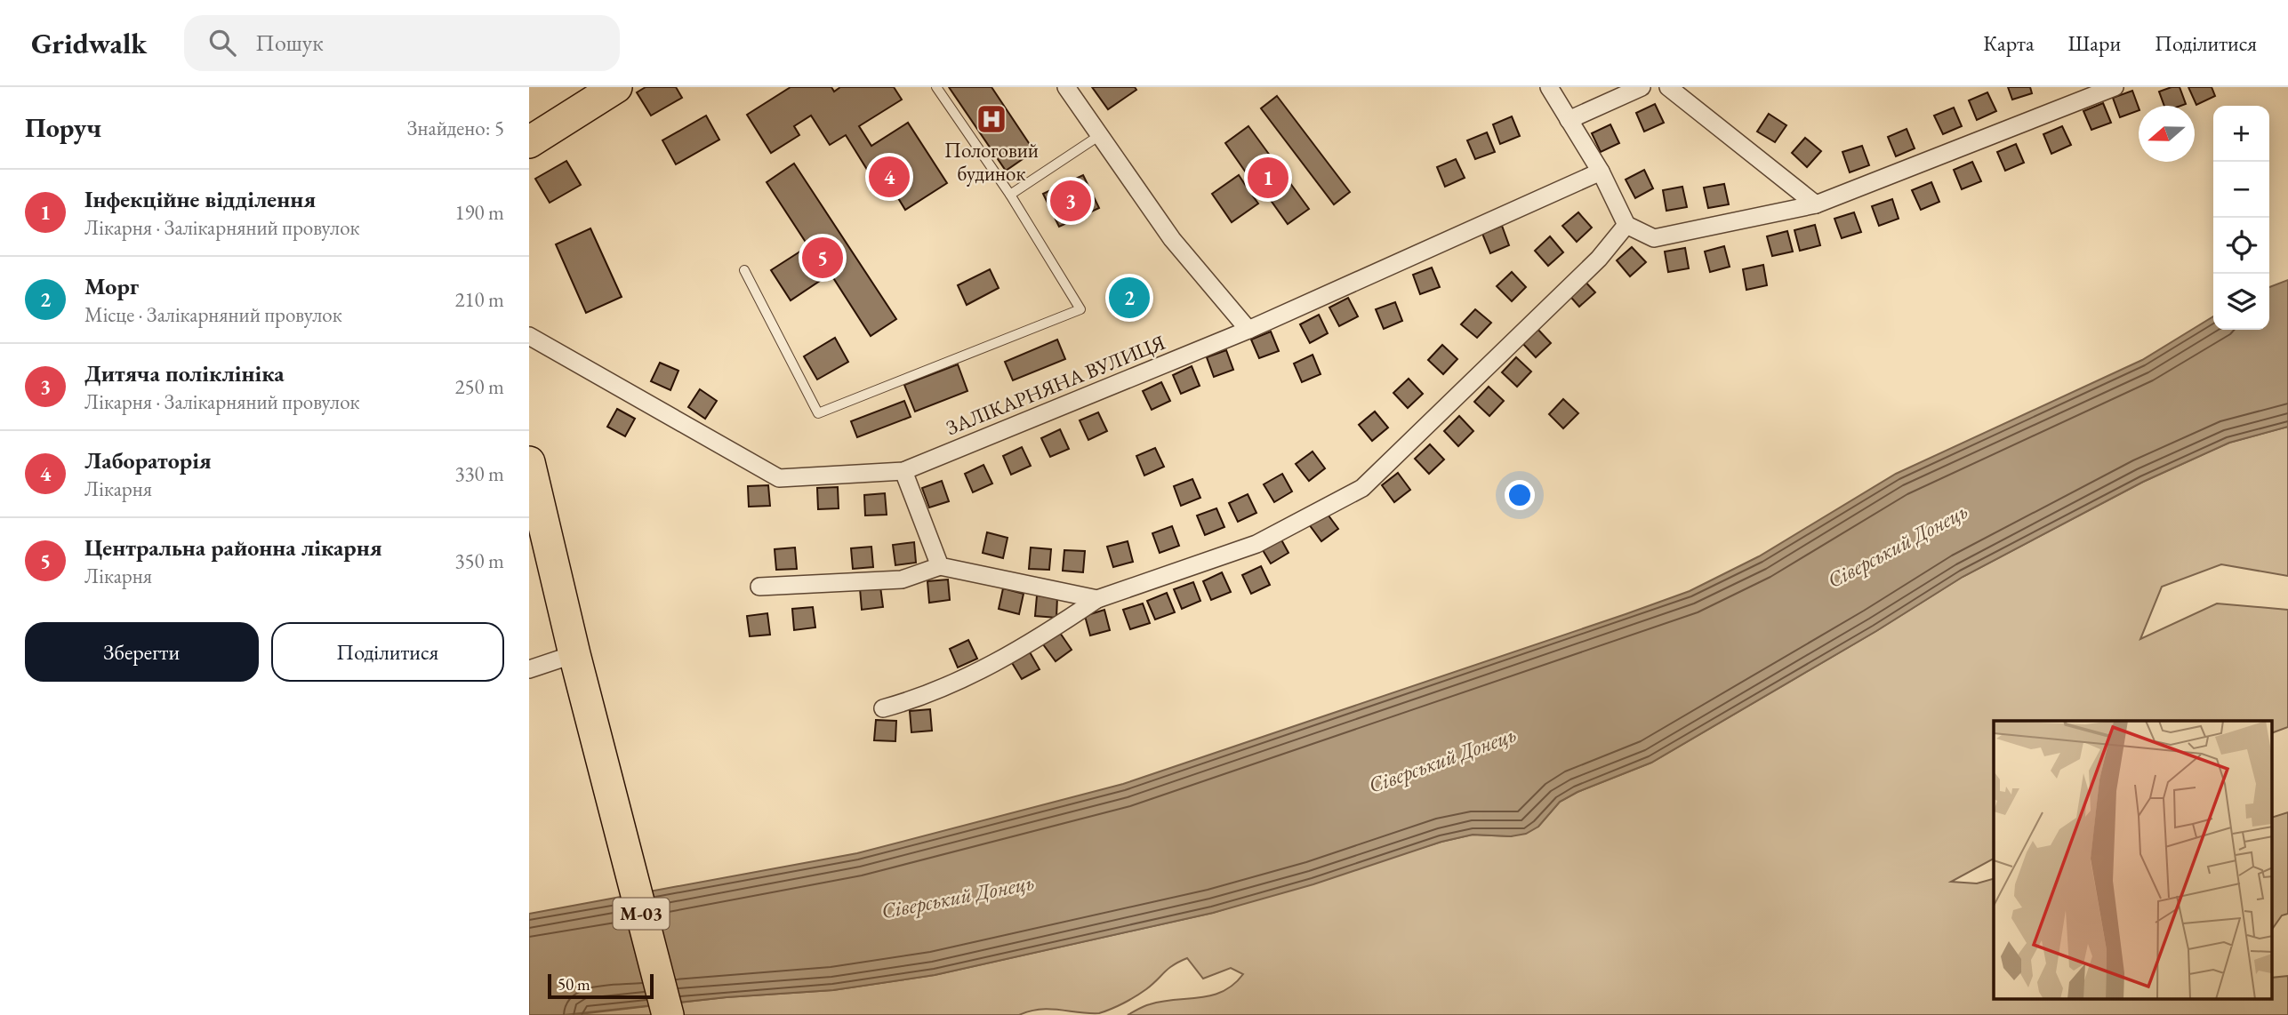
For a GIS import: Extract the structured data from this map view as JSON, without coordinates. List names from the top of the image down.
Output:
{
  "streets": {
    "highway": ["М-03"],
    "street": ["ЗАЛІКАРНЯНА ВУЛИЦЯ"]
  },
  "water": ["Сіверський Донець"],
  "places": {
    "hospital": ["Пологовий будинок"]
  },
  "scale_bar": "50 m",
  "north": "left",
  "page": {
    "header": "Gridwalk",
    "search": "Пошук",
    "nav": ["Карта", "Шари", "Поділитися"],
    "heading": ["Поруч", "Знайдено: 5"],
    "map_buttons": ["+", "−"],
    "pins": [
      "4",
      "1",
      "3",
      "5",
      "2"
    ],
    "list": [
      {
        "mark": "1",
        "name": "Інфекційне відділення",
        "note": "Лікарня · Залікарняний провулок",
        "value": "190 m"
      },
      {
        "mark": "2",
        "name": "Морг",
        "note": "Місце · Залікарняний провулок",
        "value": "210 m"
      },
      {
        "mark": "3",
        "name": "Дитяча поліклініка",
        "note": "Лікарня · Залікарняний провулок",
        "value": "250 m"
      },
      {
        "mark": "4",
        "name": "Лабораторія",
        "note": "Лікарня",
        "value": "330 m"
      },
      {
        "mark": "5",
        "name": "Центральна районна лікарня",
        "note": "Лікарня",
        "value": "350 m"
      }
    ],
    "buttons": ["Зберегти", "Поділитися"],
    "scale": "50 m"
  }
}
